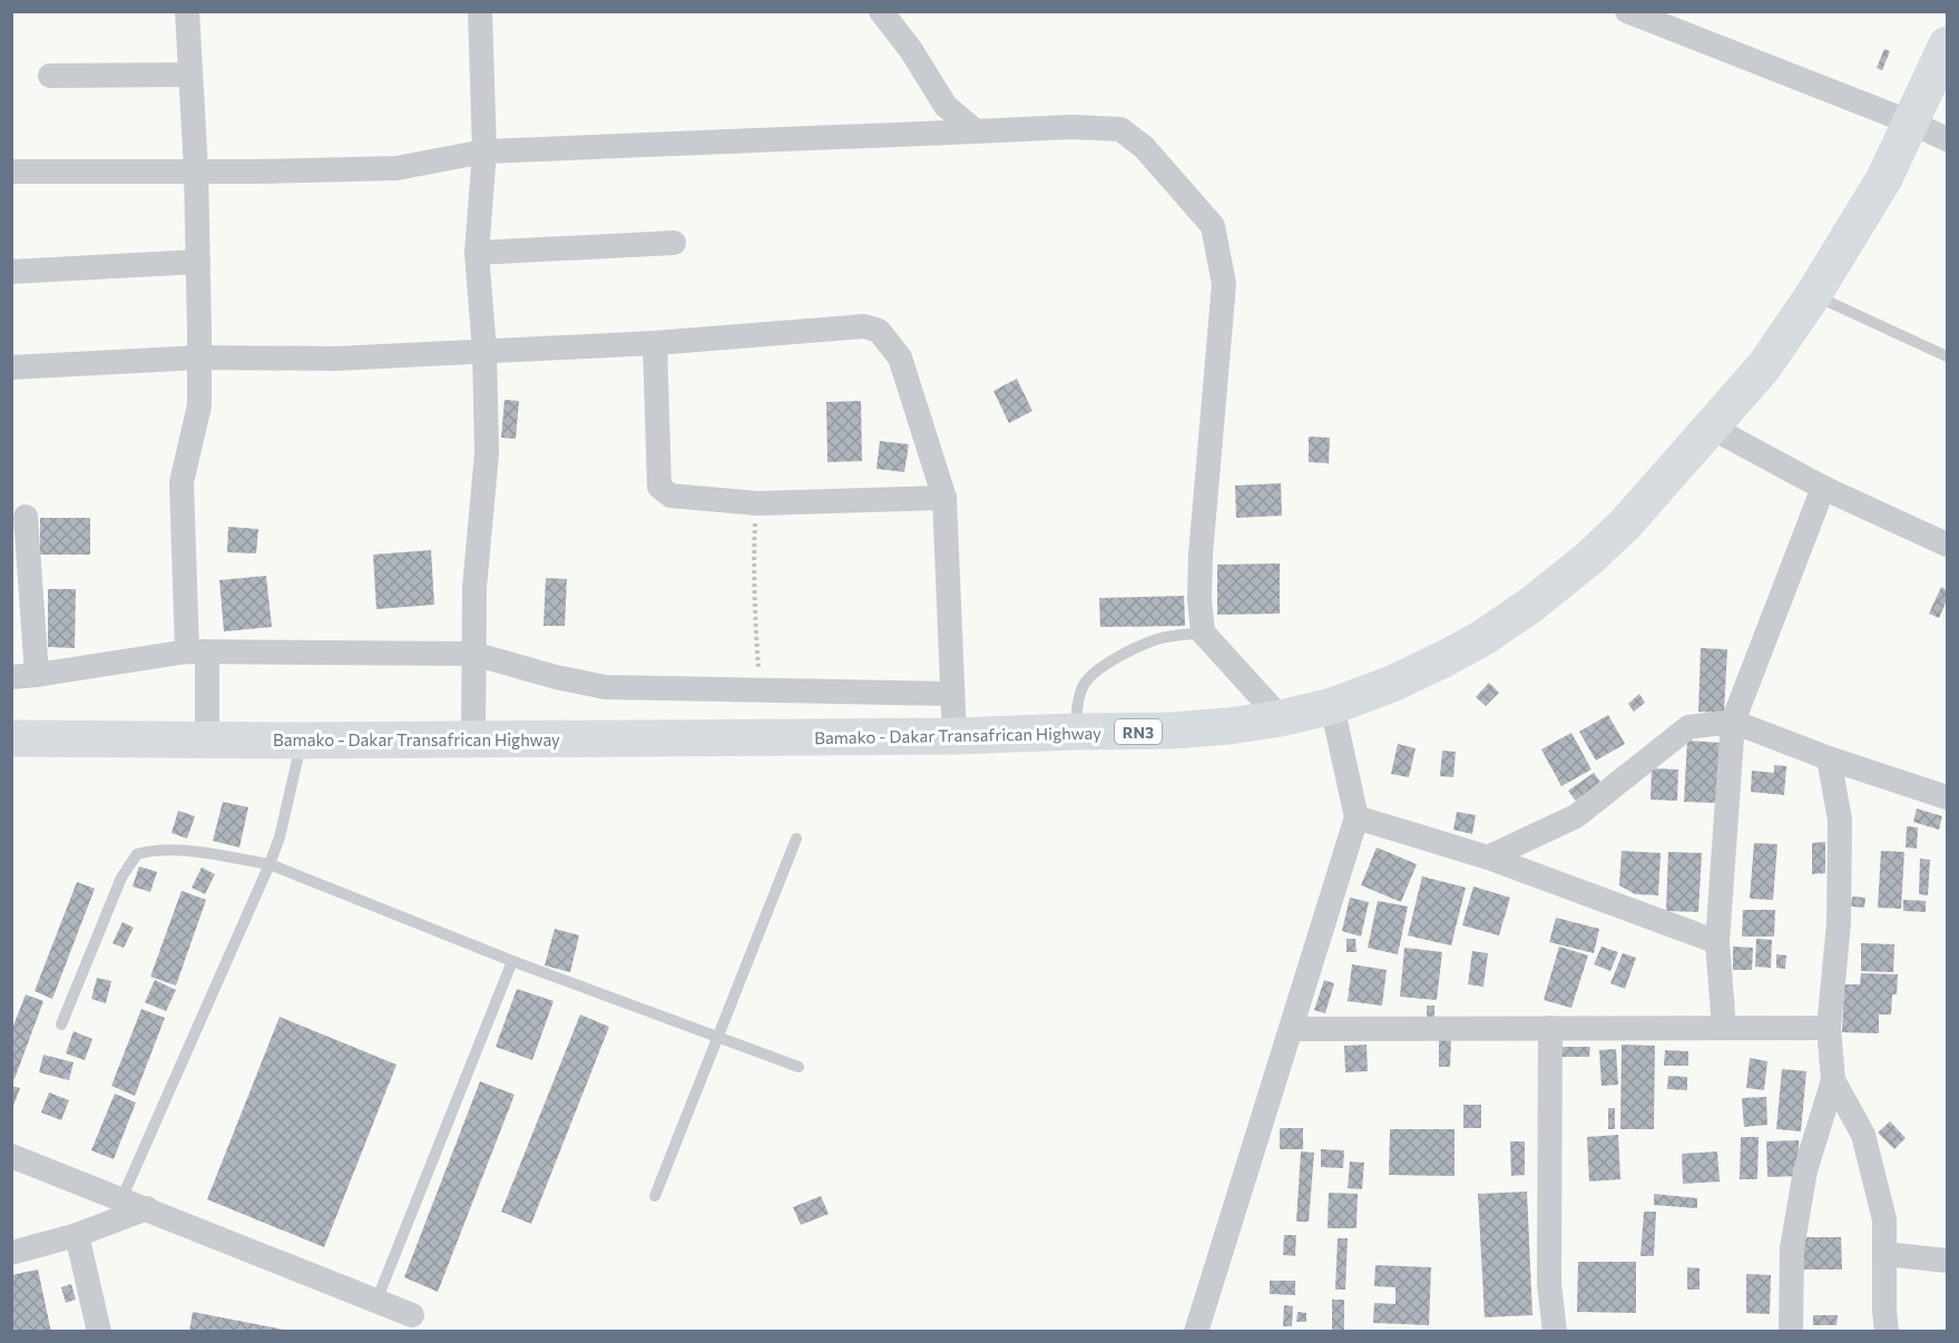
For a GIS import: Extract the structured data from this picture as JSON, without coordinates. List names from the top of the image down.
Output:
{
  "streets": {
    "highway": ["RN3", "Bamako - Dakar Transafrican Highway"]
  }
}
